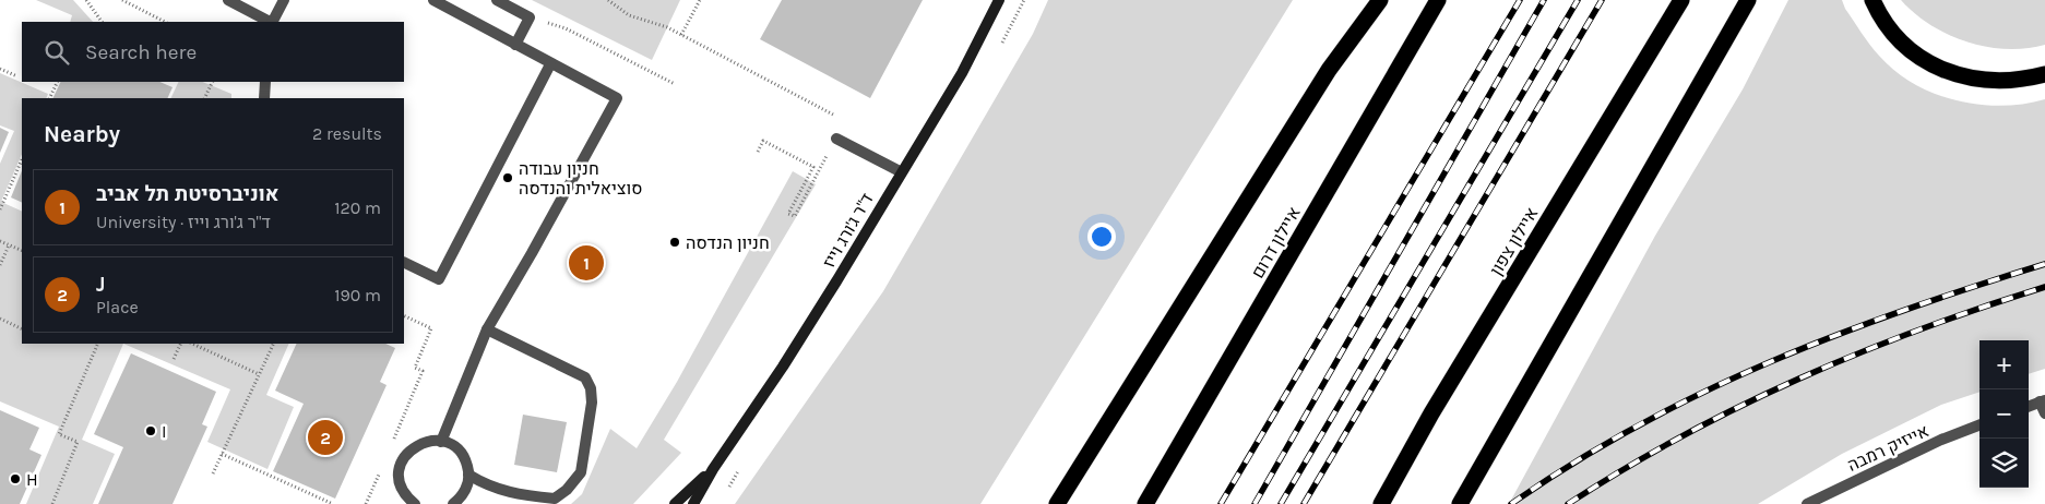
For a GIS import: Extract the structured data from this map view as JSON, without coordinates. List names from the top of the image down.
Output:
{
  "streets": {
    "highway": ["איילון צפון", "איילון דרום"],
    "street": ["ד\"ר ג'ורג וייז", "אייזיק רמבה"]
  },
  "places": [
    "חניון עבודה סוציאלית והנדסה",
    "חניון הנדסה",
    "I",
    "H"
  ],
  "page": {
    "search": "Search here",
    "heading": ["Nearby", "2 results"],
    "list": [
      {
        "mark": "1",
        "name": "אוניברסיטת תל אביב",
        "note": "University · ד\"ר ג'ורג וייז",
        "value": "120 m"
      },
      {
        "mark": "2",
        "name": "J",
        "note": "Place",
        "value": "190 m"
      }
    ],
    "pins": ["1", "2"],
    "map_buttons": ["+", "−"]
  }
}
